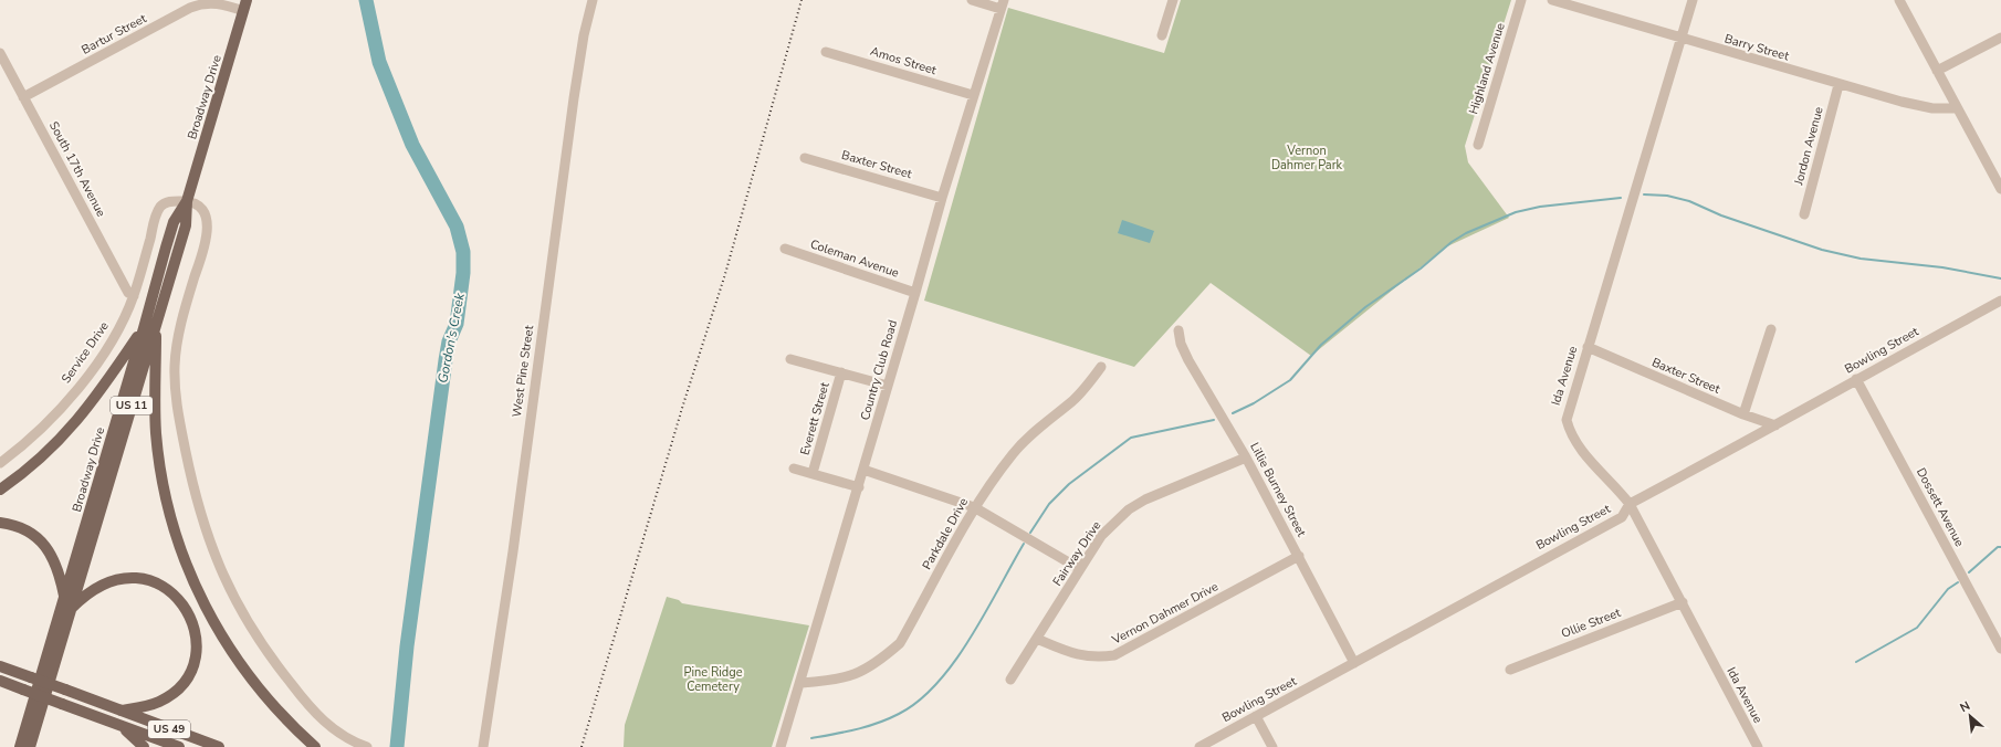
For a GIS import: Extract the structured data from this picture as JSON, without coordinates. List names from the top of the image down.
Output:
{
  "streets": {
    "main road": ["Broadway Drive", "US 11", "US 49"],
    "street": [
      "Bartur Street",
      "Barry Street",
      "Amos Street",
      "Highland Avenue",
      "Jordon Avenue",
      "Baxter Street",
      "South 17th Avenue",
      "Coleman Avenue",
      "Bowling Street",
      "Service Drive",
      "Country Club Road",
      "West Pine Street",
      "Ida Avenue",
      "Everett Street",
      "Lillie Burney Street",
      "Dossett Avenue",
      "Parkdale Drive",
      "Fairway Drive",
      "Vernon Dahmer Drive",
      "Ollie Street"
    ]
  },
  "crossings": [
    ["Bartur Street", "Broadway Drive"],
    ["Bartur Street", "South 17th Avenue"],
    ["Barry Street", "Jordon Avenue"],
    ["Barry Street", "Ida Avenue"],
    ["Amos Street", "Country Club Road"],
    ["Broadway Drive", "Service Drive"],
    ["Baxter Street", "Bowling Street"],
    ["Baxter Street", "Country Club Road"],
    ["Baxter Street", "Ida Avenue"],
    ["South 17th Avenue", "Service Drive"],
    ["Coleman Avenue", "Country Club Road"],
    ["Bowling Street", "Ida Avenue"],
    ["Bowling Street", "Lillie Burney Street"],
    ["Bowling Street", "Dossett Avenue"],
    ["Country Club Road", "Everett Street"],
    ["Country Club Road", "Parkdale Drive"],
    ["Ida Avenue", "Ollie Street"],
    ["Lillie Burney Street", "Fairway Drive"],
    ["Lillie Burney Street", "Vernon Dahmer Drive"],
    ["Fairway Drive", "Vernon Dahmer Drive"]
  ],
  "water": ["Gordon's Creek"],
  "parks": ["Vernon Dahmer Park", "Pine Ridge Cemetery"],
  "north": "top left"
}
